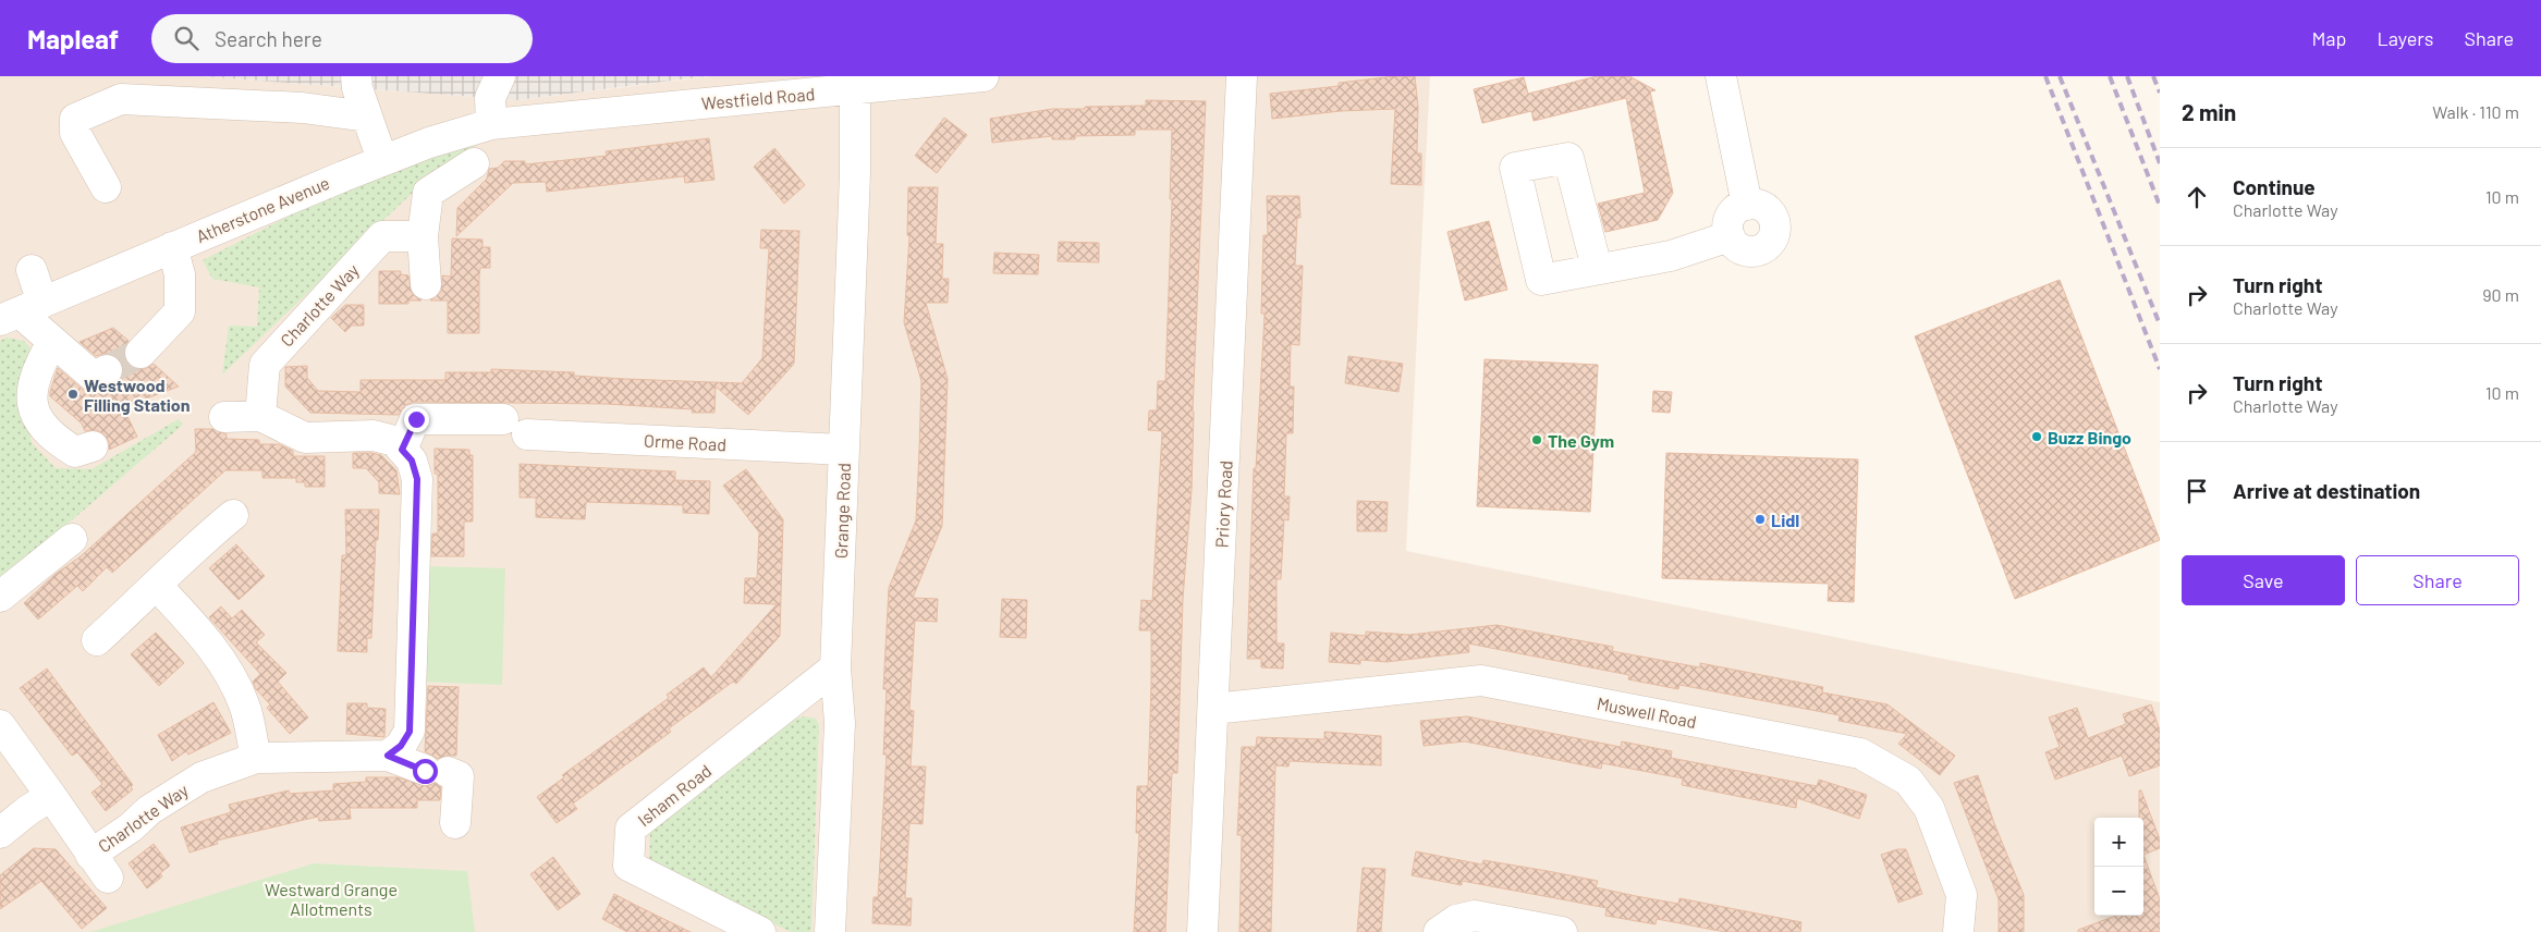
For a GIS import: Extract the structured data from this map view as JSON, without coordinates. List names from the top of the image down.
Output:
{
  "streets": {
    "street": [
      "Westfield Road",
      "Atherstone Avenue",
      "Charlotte Way",
      "Orme Road",
      "Priory Road",
      "Grange Road",
      "Muswell Road",
      "Isham Road"
    ]
  },
  "crossings": [
    ["Westfield Road", "Atherstone Avenue"],
    ["Westfield Road", "Grange Road"],
    ["Orme Road", "Grange Road"],
    ["Priory Road", "Muswell Road"],
    ["Grange Road", "Isham Road"]
  ],
  "parks": ["Westward Grange Allotments"],
  "places": [
    "Westwood Filling Station",
    "Buzz Bingo",
    "The Gym",
    "Lidl"
  ],
  "page": {
    "header": "Mapleaf",
    "search": "Search here",
    "nav": ["Map", "Layers", "Share"],
    "heading": ["2 min", "Walk · 110 m"],
    "list": [
      ["Continue", "Charlotte Way", "10 m"],
      ["Turn right", "Charlotte Way", "90 m"],
      ["Turn right", "Charlotte Way", "10 m"],
      "Arrive at destination"
    ],
    "buttons": ["Save", "Share"],
    "map_buttons": ["+", "−"]
  }
}
